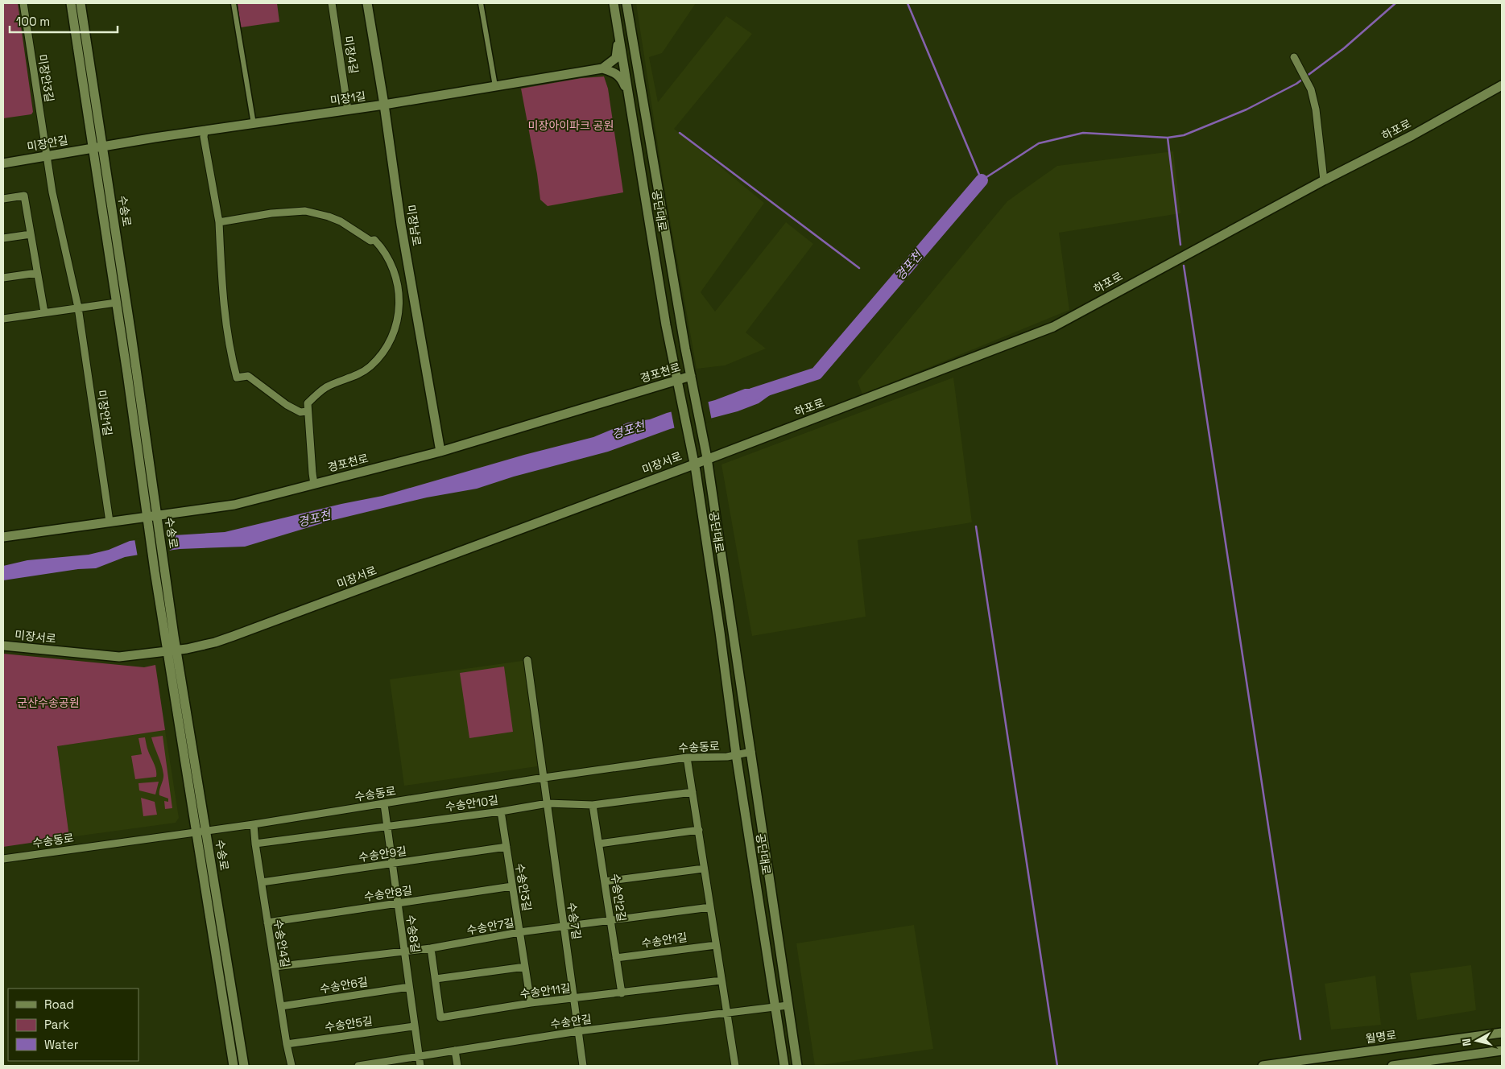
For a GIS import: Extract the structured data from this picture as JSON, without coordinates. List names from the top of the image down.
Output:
{
  "streets": {
    "street": [
      "미장4길",
      "미장안3길",
      "미장1길",
      "하포로",
      "미장안길",
      "수송로",
      "공단대로",
      "미장남로",
      "경포천로",
      "미장안1길",
      "미장서로",
      "수송동로",
      "수송안10길",
      "수송안9길",
      "수송안3길",
      "수송안8길",
      "수송안2길",
      "수송7길",
      "수송안7길",
      "수송8길",
      "수송안1길",
      "수송안4길",
      "수송안6길",
      "수송안11길",
      "수송안길",
      "수송안5길",
      "월명로"
    ]
  },
  "crossings": [
    ["미장4길", "미장1길"],
    ["미장안3길", "미장안길"],
    ["미장안3길", "미장안1길"],
    ["미장1길", "미장안길"],
    ["미장1길", "수송로"],
    ["미장1길", "미장남로"],
    ["하포로", "공단대로"],
    ["하포로", "미장서로"],
    ["미장안길", "수송로"],
    ["미장안길", "미장안1길"],
    ["수송로", "경포천로"],
    ["수송로", "미장서로"],
    ["수송로", "수송동로"],
    ["공단대로", "경포천로"],
    ["공단대로", "미장서로"],
    ["공단대로", "수송동로"],
    ["공단대로", "수송안길"],
    ["미장남로", "경포천로"],
    ["경포천로", "미장안1길"],
    ["수송동로", "수송7길"],
    ["수송동로", "수송8길"],
    ["수송동로", "수송안4길"],
    ["수송안10길", "수송안3길"],
    ["수송안10길", "수송안2길"],
    ["수송안10길", "수송7길"],
    ["수송안10길", "수송8길"],
    ["수송안10길", "수송안4길"],
    ["수송안9길", "수송안3길"],
    ["수송안9길", "수송8길"],
    ["수송안9길", "수송안4길"],
    ["수송안3길", "수송안8길"],
    ["수송안3길", "수송안7길"],
    ["수송안3길", "수송안11길"],
    ["수송안8길", "수송8길"],
    ["수송안8길", "수송안4길"],
    ["수송안2길", "수송안7길"],
    ["수송안2길", "수송안1길"],
    ["수송안2길", "수송안11길"],
    ["수송7길", "수송안7길"],
    ["수송7길", "수송안11길"],
    ["수송7길", "수송안길"],
    ["수송안7길", "수송8길"],
    ["수송안7길", "수송안4길"],
    ["수송안7길", "수송안11길"],
    ["수송8길", "수송안6길"],
    ["수송8길", "수송안길"],
    ["수송8길", "수송안5길"],
    ["수송안4길", "수송안6길"],
    ["수송안4길", "수송안5길"]
  ],
  "water": ["경포천"],
  "parks": ["미장아이파크 공원", "군산수송공원"],
  "legend": ["Road", "Park", "Water"],
  "scale_bar": "100 m",
  "north": "left"
}
